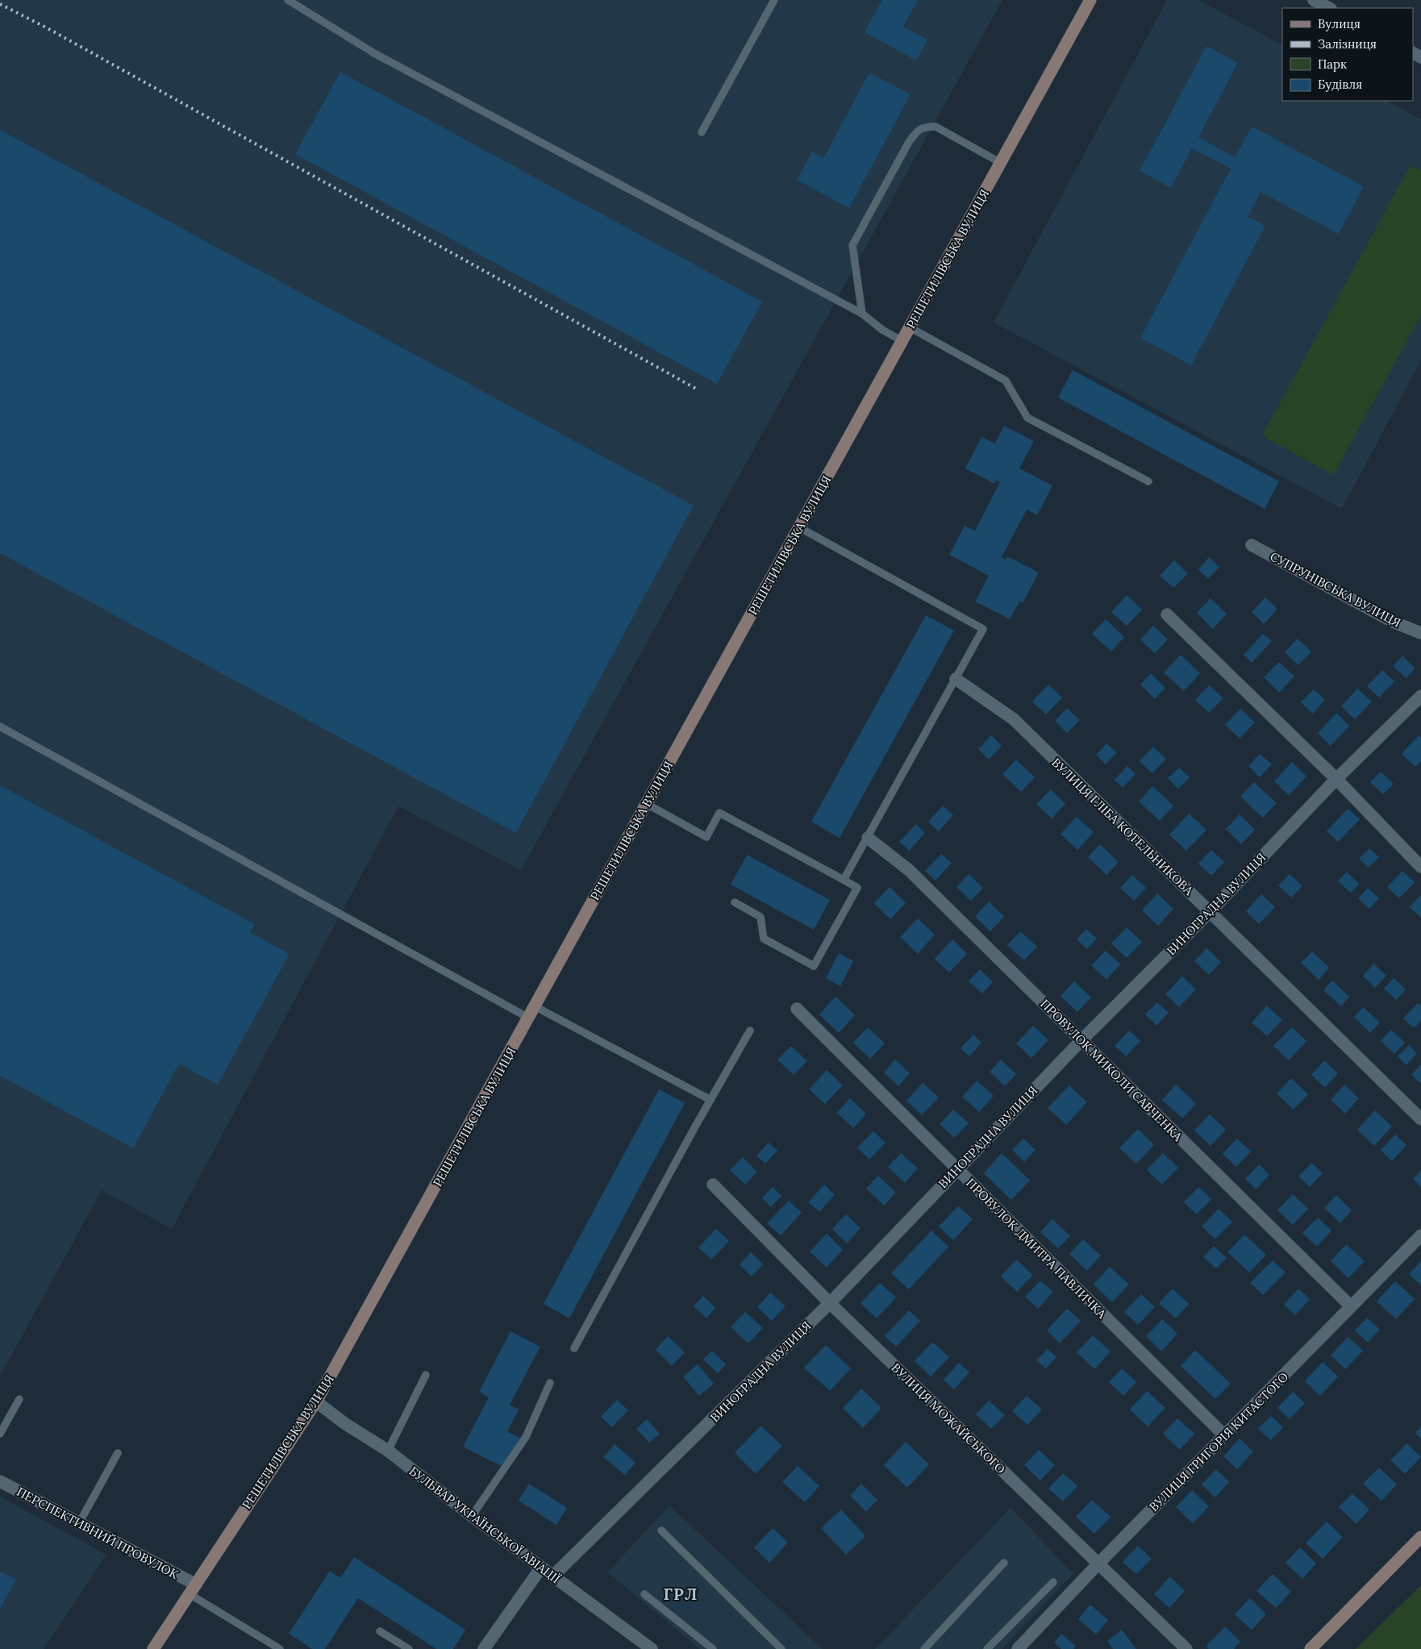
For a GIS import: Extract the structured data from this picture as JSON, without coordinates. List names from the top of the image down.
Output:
{
  "streets": {
    "street": [
      "РЕШЕТИЛІВСЬКА ВУЛИЦЯ",
      "СУПРУНІВСЬКА ВУЛИЦЯ",
      "ВУЛИЦЯ ГЛІБА КОТЕЛЬНИКОВА",
      "ВИНОГРАДНА ВУЛИЦЯ",
      "ПРОВУЛОК МИКОЛИ САВЧЕНКА",
      "ПРОВУЛОК ДМИТРА ПАВЛИЧКА",
      "ВУЛИЦЯ МОЖАЙСЬКОГО",
      "ВУЛИЦЯ ГРИГОРІЯ КИТАСТОГО",
      "БУЛЬВАР УКРАЇНСЬКОЇ АВІАЦІЇ",
      "ПЕРСПЕКТИВНИЙ ПРОВУЛОК"
    ]
  },
  "crossings": [
    ["РЕШЕТИЛІВСЬКА ВУЛИЦЯ", "БУЛЬВАР УКРАЇНСЬКОЇ АВІАЦІЇ"],
    ["РЕШЕТИЛІВСЬКА ВУЛИЦЯ", "ПЕРСПЕКТИВНИЙ ПРОВУЛОК"],
    ["ВУЛИЦЯ ГЛІБА КОТЕЛЬНИКОВА", "ВИНОГРАДНА ВУЛИЦЯ"],
    ["ВИНОГРАДНА ВУЛИЦЯ", "ПРОВУЛОК МИКОЛИ САВЧЕНКА"],
    ["ВИНОГРАДНА ВУЛИЦЯ", "ПРОВУЛОК ДМИТРА ПАВЛИЧКА"],
    ["ВИНОГРАДНА ВУЛИЦЯ", "ВУЛИЦЯ МОЖАЙСЬКОГО"],
    ["ВИНОГРАДНА ВУЛИЦЯ", "БУЛЬВАР УКРАЇНСЬКОЇ АВІАЦІЇ"],
    ["ПРОВУЛОК МИКОЛИ САВЧЕНКА", "ВУЛИЦЯ ГРИГОРІЯ КИТАСТОГО"],
    ["ПРОВУЛОК ДМИТРА ПАВЛИЧКА", "ВУЛИЦЯ ГРИГОРІЯ КИТАСТОГО"],
    ["ВУЛИЦЯ МОЖАЙСЬКОГО", "ВУЛИЦЯ ГРИГОРІЯ КИТАСТОГО"]
  ],
  "districts": ["ГРЛ"],
  "legend": [
    "Вулиця",
    "Залізниця",
    "Парк",
    "Будівля"
  ]
}
